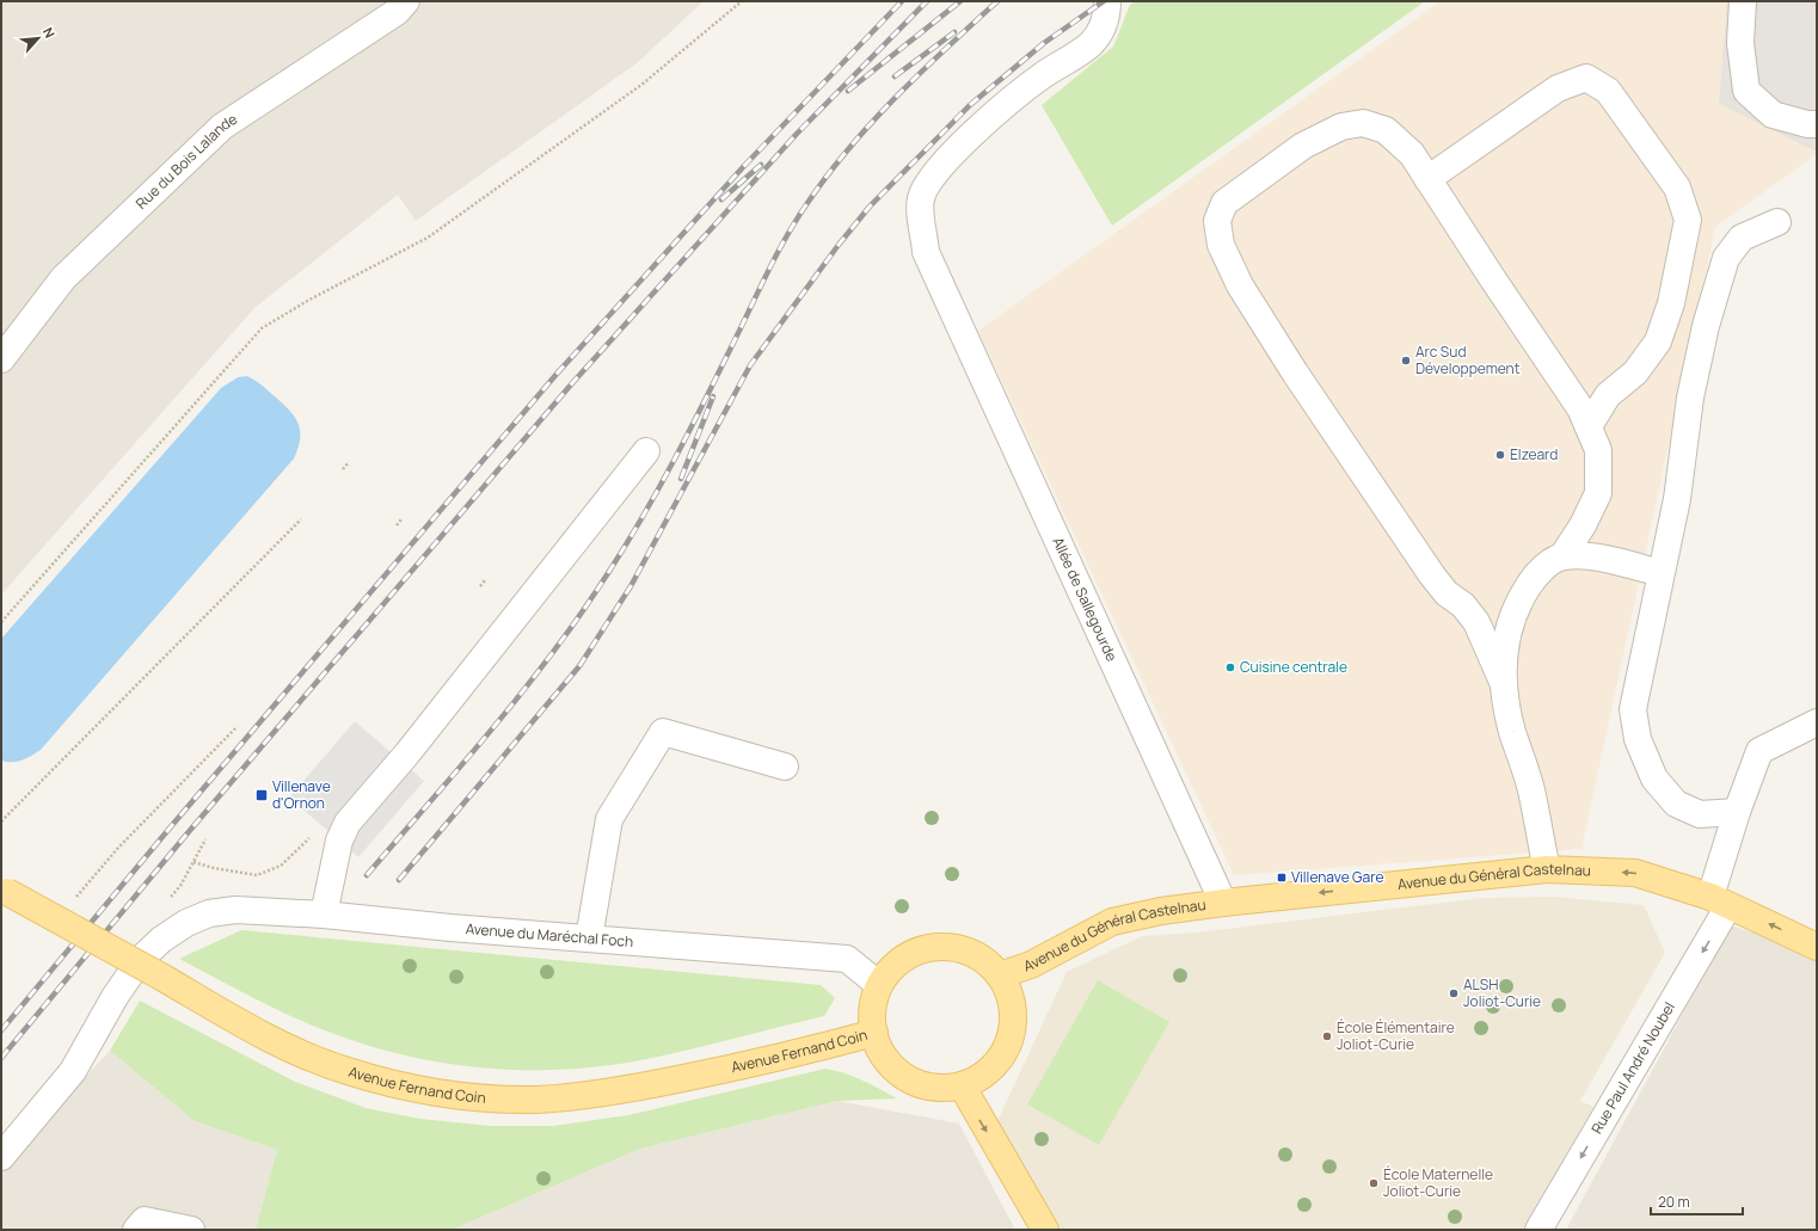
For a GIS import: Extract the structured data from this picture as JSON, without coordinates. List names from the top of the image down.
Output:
{
  "streets": {
    "main road": ["Avenue du Général Castelnau", "Avenue Fernand Coin"],
    "street": [
      "Rue du Bois Lalande",
      "Allée de Sallegourde",
      "Avenue du Maréchal Foch",
      "Rue Paul André Noubel"
    ]
  },
  "crossings": [
    ["Allée de Sallegourde", "Avenue du Général Castelnau"],
    ["Avenue du Général Castelnau", "Avenue du Maréchal Foch"],
    ["Avenue du Général Castelnau", "Avenue Fernand Coin"],
    ["Avenue du Général Castelnau", "Rue Paul André Noubel"],
    ["Avenue du Maréchal Foch", "Avenue Fernand Coin"]
  ],
  "one_way": ["Avenue du Général Castelnau", "Rue Paul André Noubel"],
  "places": {
    "other": [
      "Arc Sud Développement",
      "Elzeard",
      "Cuisine centrale",
      "ALSH Joliot-Curie",
      "École Élémentaire Joliot-Curie",
      "École Maternelle Joliot-Curie"
    ],
    "transit": ["Villenave d'Ornon", "Villenave Gare"]
  },
  "scale_bar": "20 m",
  "north": "top right"
}
